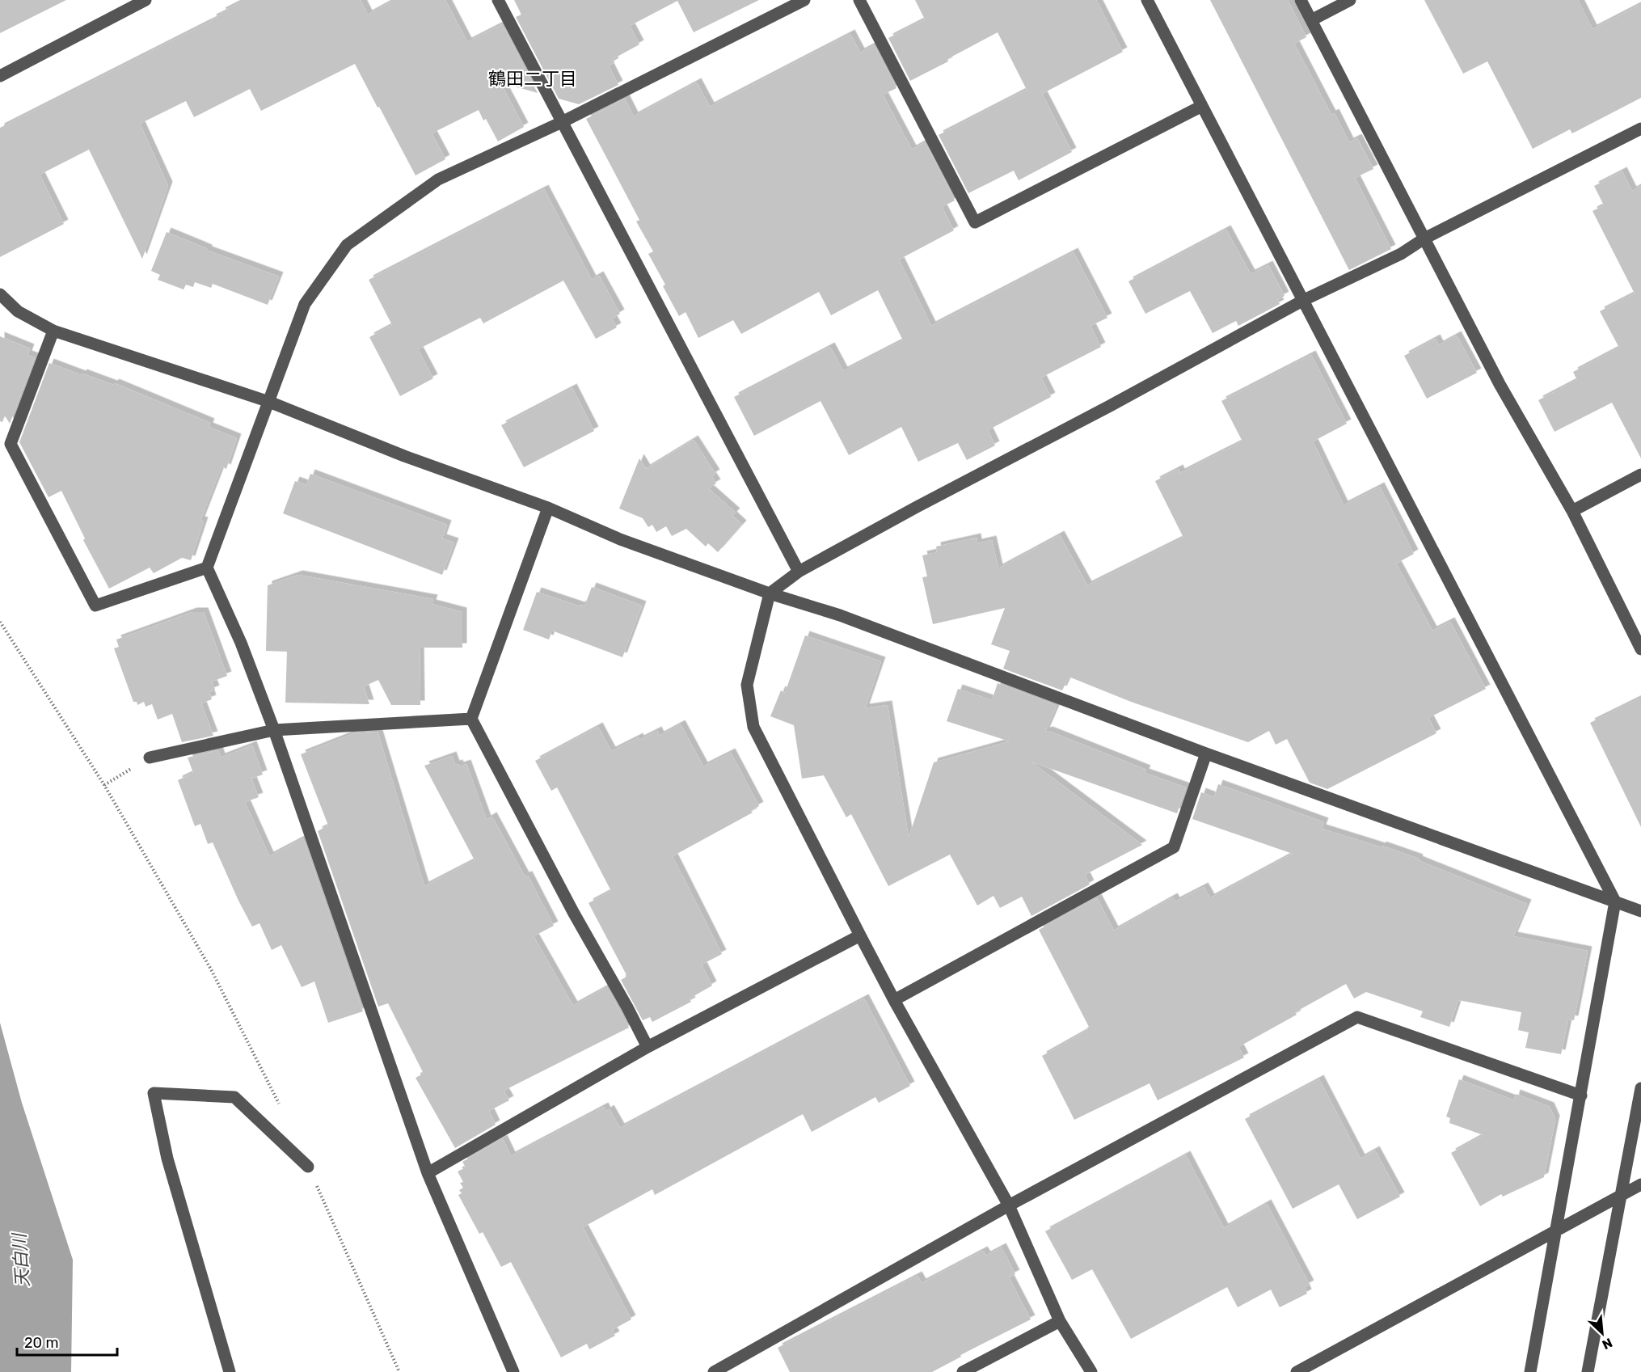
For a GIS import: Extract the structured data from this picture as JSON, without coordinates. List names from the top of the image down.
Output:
{
  "districts": ["鶴田二丁目"],
  "water": ["天白川"],
  "scale_bar": "20 m",
  "north": "bottom right"
}
